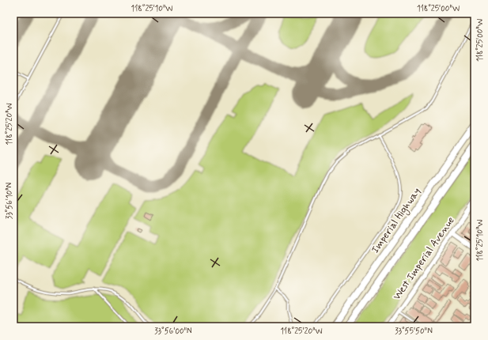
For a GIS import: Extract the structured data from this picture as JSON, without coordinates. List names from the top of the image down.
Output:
{
  "streets": {
    "main road": ["Imperial Highway"],
    "street": ["West Imperial Avenue"]
  },
  "coordinates": [
    "118°25'10\"W",
    "118°25'00\"W",
    "118°25'20\"W",
    "33°56'10\"N",
    "33°56'00\"N",
    "33°55'50\"N"
  ]
}
